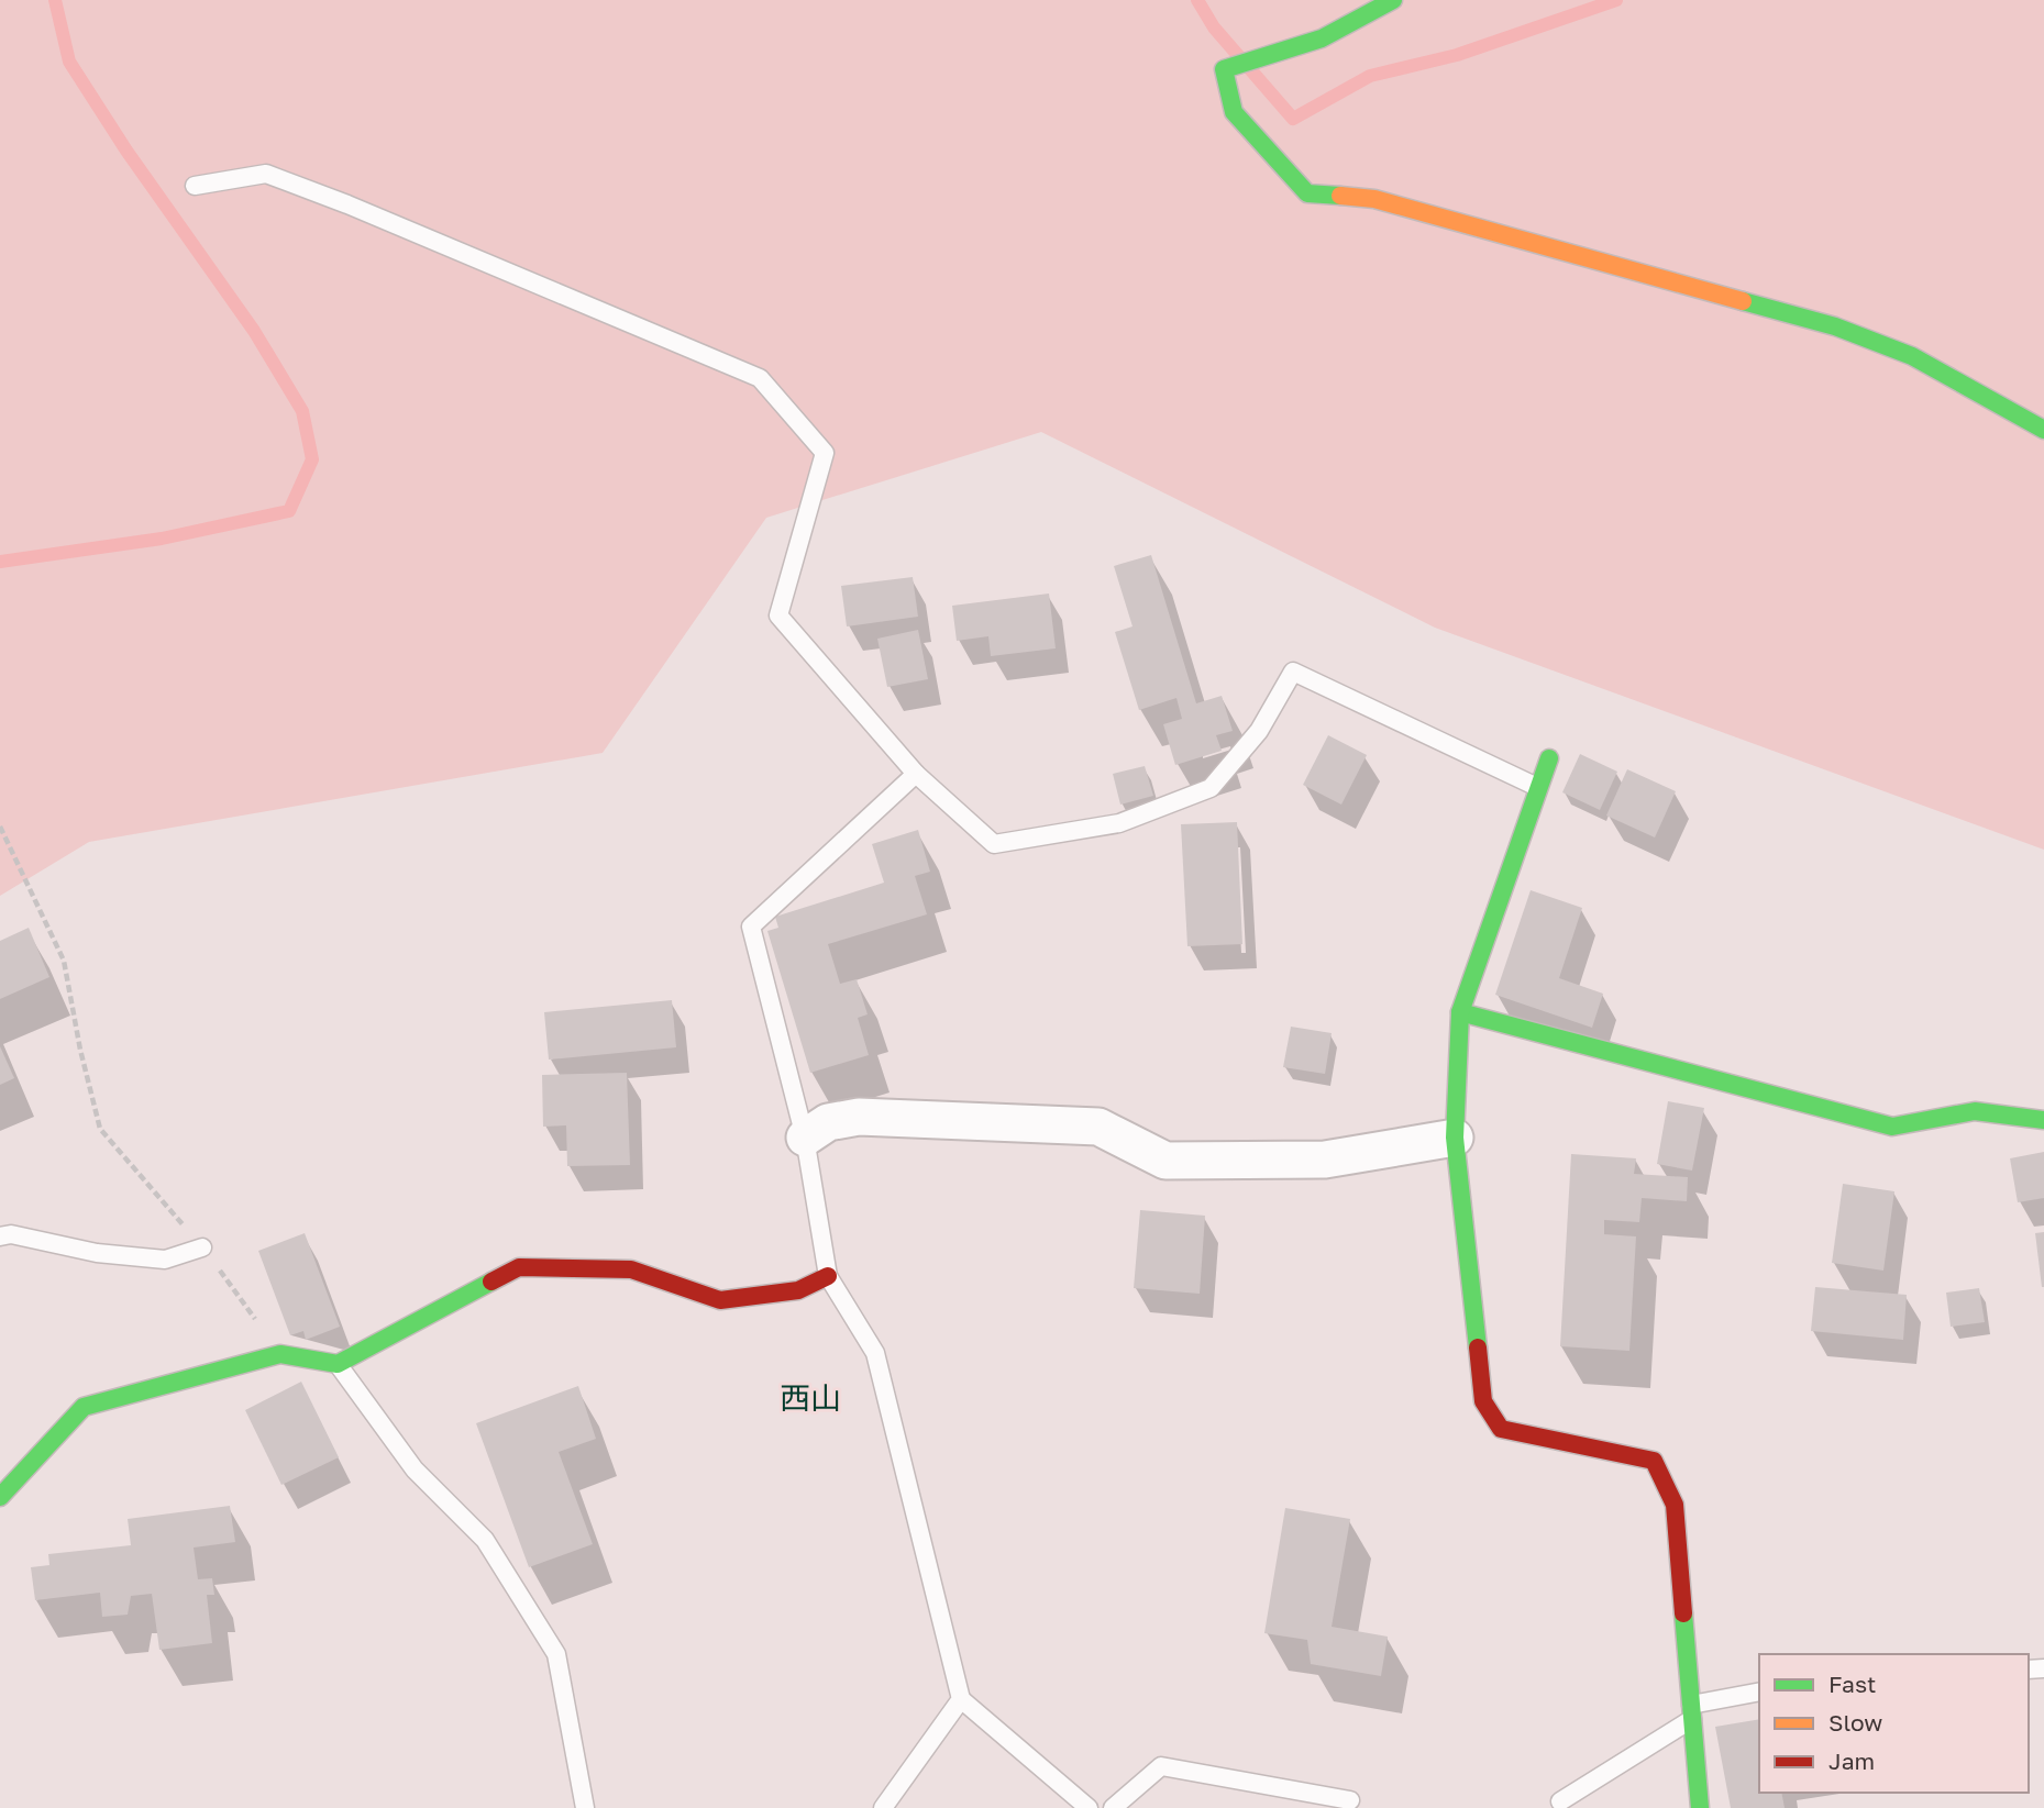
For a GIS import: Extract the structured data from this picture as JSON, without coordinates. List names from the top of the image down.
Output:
{
  "districts": ["西山"],
  "legend": ["Fast", "Slow", "Jam"]
}
